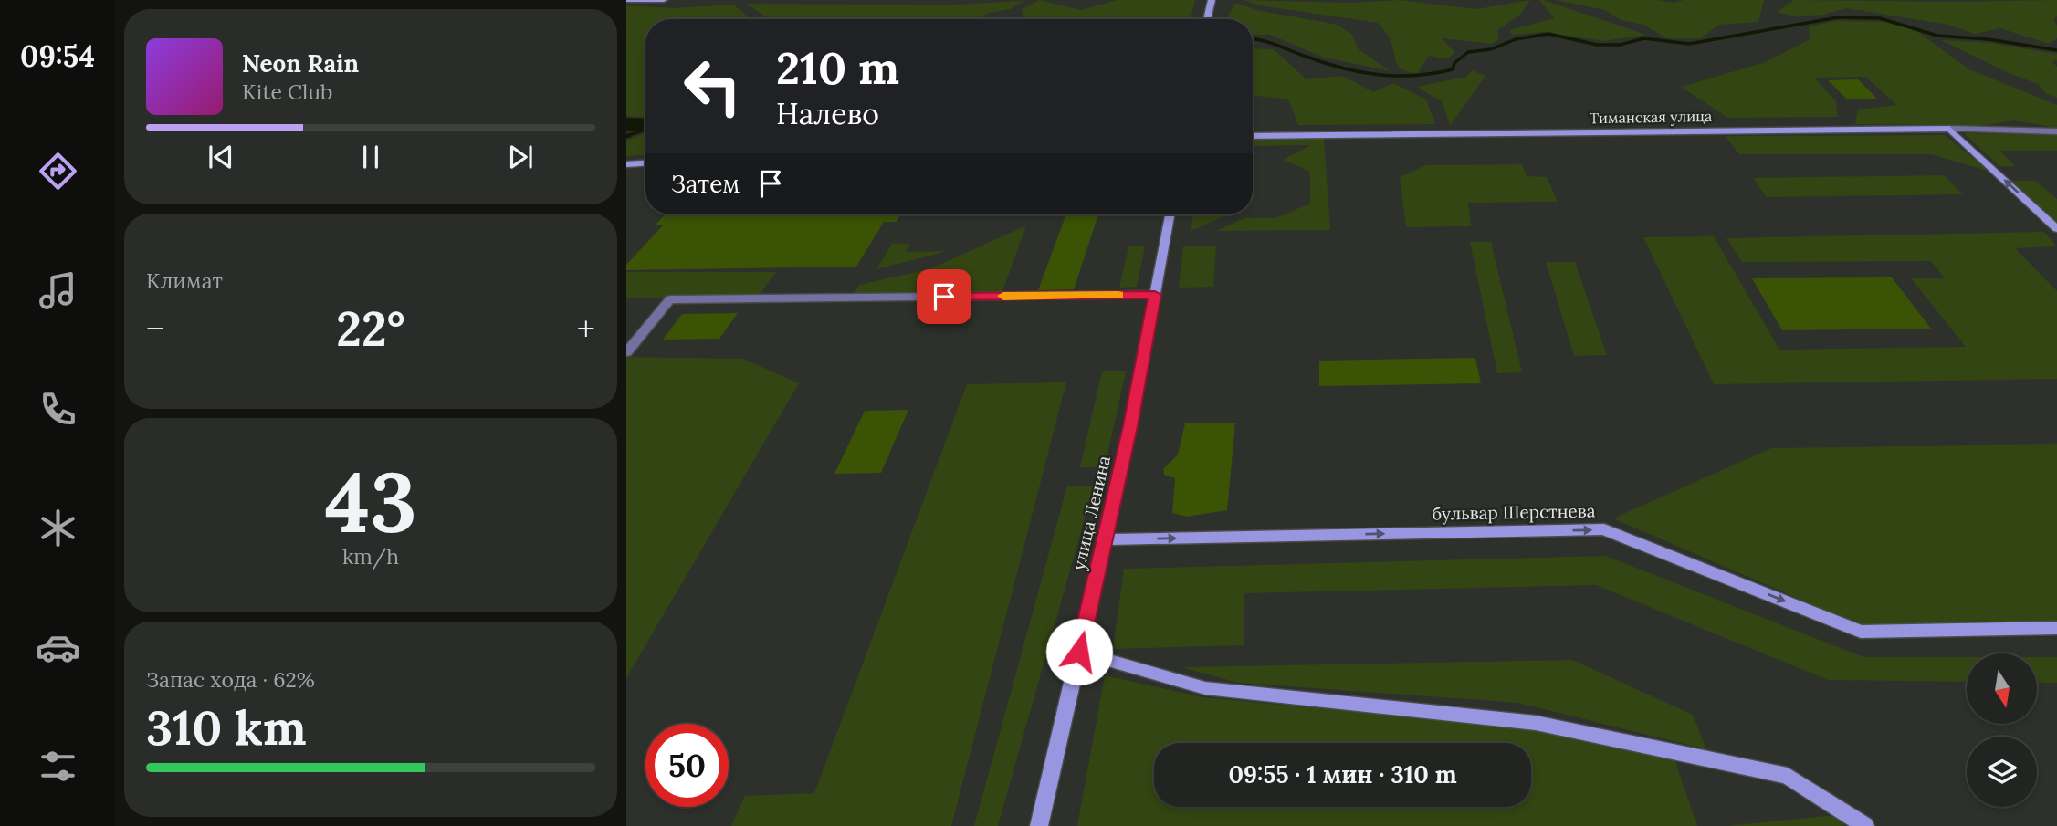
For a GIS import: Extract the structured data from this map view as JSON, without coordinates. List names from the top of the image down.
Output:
{
  "streets": {
    "street": ["Тиманская улица", "бульвар Шерстнева", "улица Ленина"]
  },
  "crossings": [
    ["бульвар Шерстнева", "улица Ленина"]
  ],
  "one_way": ["бульвар Шерстнева"],
  "north": "bottom",
  "page": {
    "tabs": "09:54",
    "turn": ["210 m", "Налево"],
    "song": ["Neon Rain", "Kite Club"],
    "then": "Затем",
    "tile": [
      "Климат",
      ["43", "km/h"],
      ["Запас хода · 62%", "310 km"]
    ],
    "heat": ["−", "22°", "+"],
    "limit": "50",
    "trip": "09:55 · 1 мин · 310 m"
  }
}
